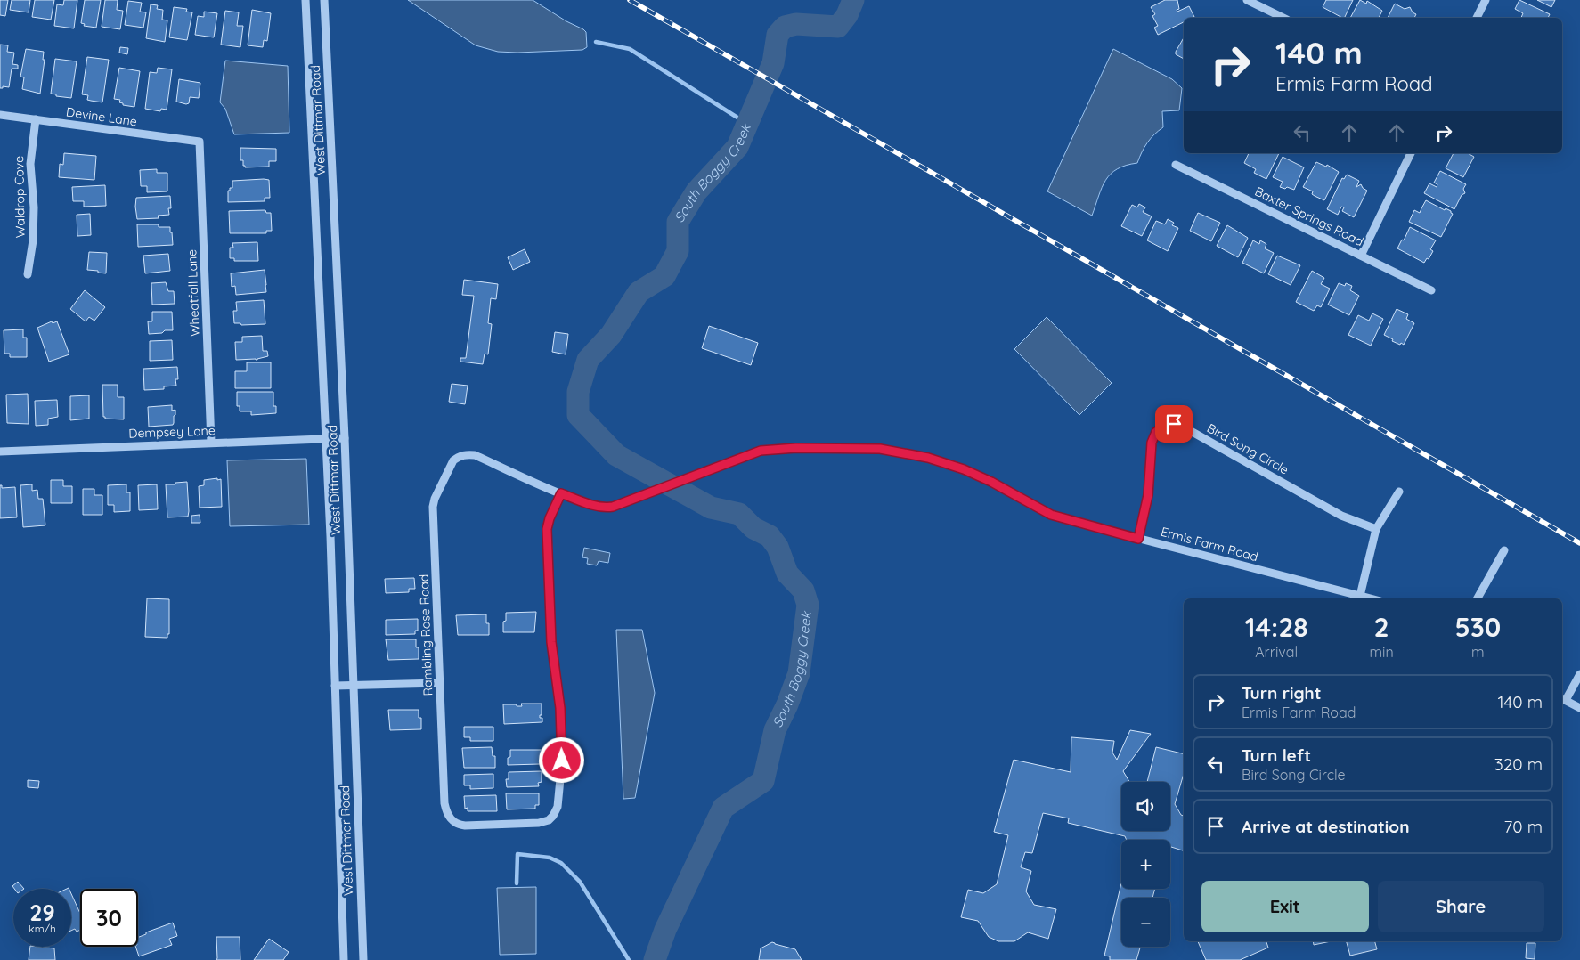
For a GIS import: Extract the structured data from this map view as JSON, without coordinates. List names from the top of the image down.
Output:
{
  "streets": {
    "street": [
      "Devine Lane",
      "West Dittmar Road",
      "Waldrop Cove",
      "Baxter Springs Road",
      "Wheatfall Lane",
      "Dempsey Lane",
      "Bird Song Circle",
      "Ermis Farm Road",
      "Rambling Rose Road"
    ]
  },
  "crossings": [
    ["Devine Lane", "Waldrop Cove"],
    ["Devine Lane", "Wheatfall Lane"],
    ["West Dittmar Road", "Dempsey Lane"],
    ["Wheatfall Lane", "Dempsey Lane"],
    ["Bird Song Circle", "Ermis Farm Road"],
    ["Ermis Farm Road", "Rambling Rose Road"]
  ],
  "water": ["South Boggy Creek"],
  "page": {
    "turn": ["140 m", "Ermis Farm Road"],
    "eta": [
      "14:28",
      "Arrival",
      "2",
      "min",
      "530",
      "m"
    ],
    "list": [
      {
        "name": "Turn right",
        "note": "Ermis Farm Road",
        "value": "140 m"
      },
      {
        "name": "Turn left",
        "note": "Bird Song Circle",
        "value": "320 m"
      },
      {
        "name": "Arrive at destination",
        "value": "70 m"
      }
    ],
    "map_buttons": ["+", "−"],
    "buttons": ["Exit", "Share"],
    "speed": "29 km/h",
    "limit": "30"
  }
}
